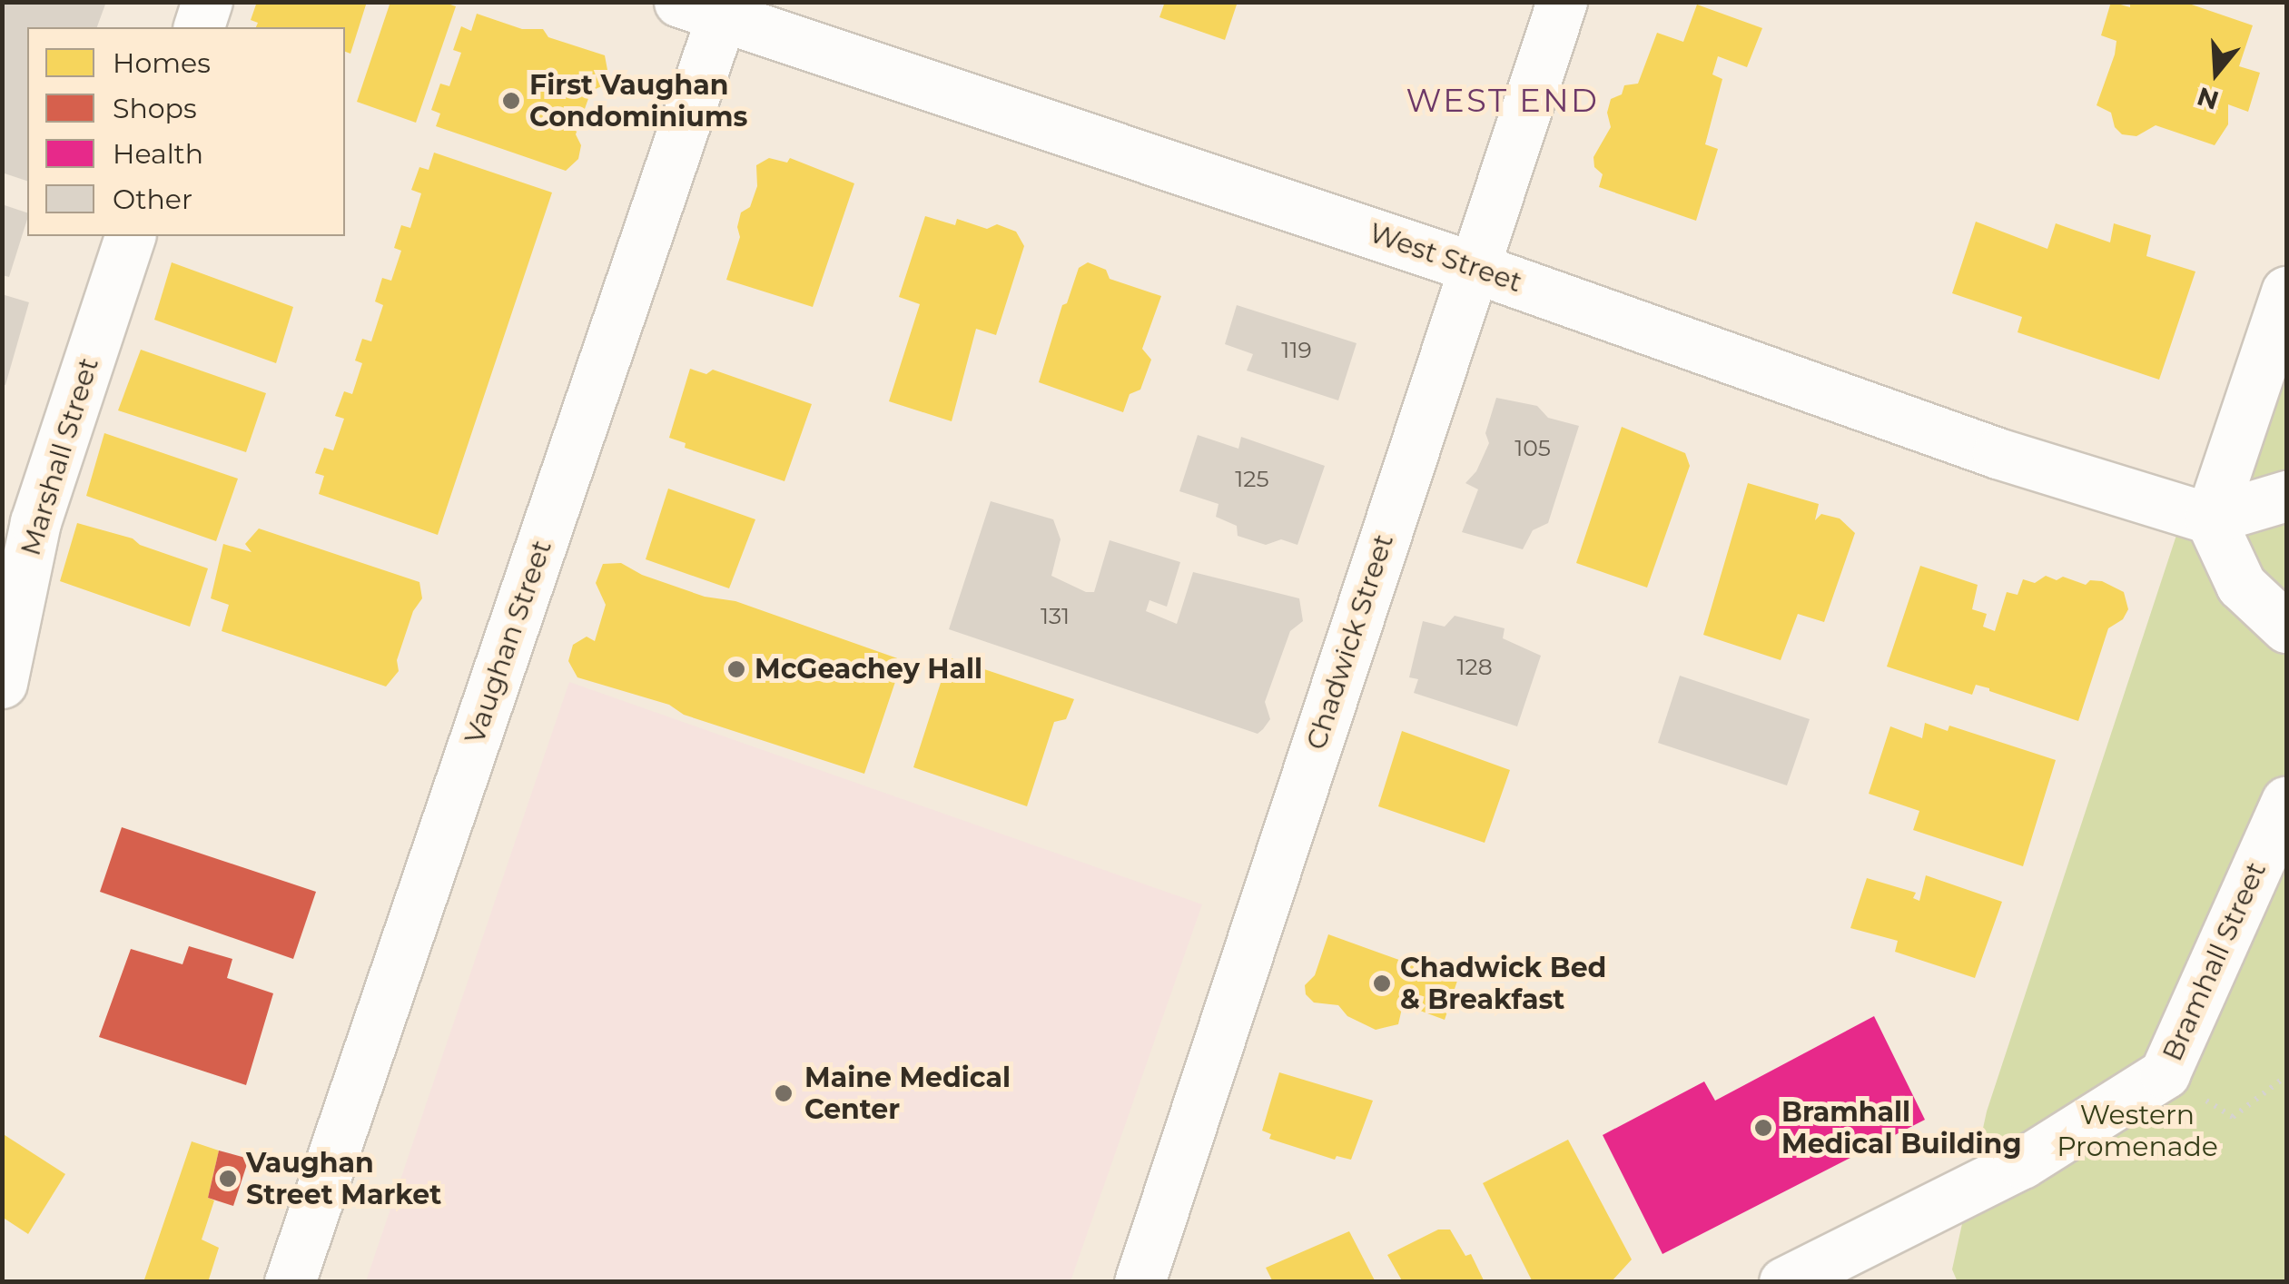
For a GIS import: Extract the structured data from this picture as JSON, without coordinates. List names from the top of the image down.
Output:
{
  "streets": {
    "street": [
      "West Street",
      "Marshall Street",
      "Vaughan Street",
      "Chadwick Street",
      "Bramhall Street"
    ]
  },
  "crossings": [
    ["West Street", "Vaughan Street"],
    ["West Street", "Chadwick Street"]
  ],
  "districts": ["WEST END"],
  "parks": ["Western Promenade"],
  "places": [
    "First Vaughan Condominiums",
    "McGeachey Hall",
    "Chadwick Bed & Breakfast",
    "Maine Medical Center",
    "Bramhall Medical Building",
    "Vaughan Street Market"
  ],
  "house_numbers": [
    "119",
    "105",
    "125",
    "131",
    "128"
  ],
  "legend": [
    "Homes",
    "Shops",
    "Health",
    "Other"
  ],
  "north": "bottom"
}
